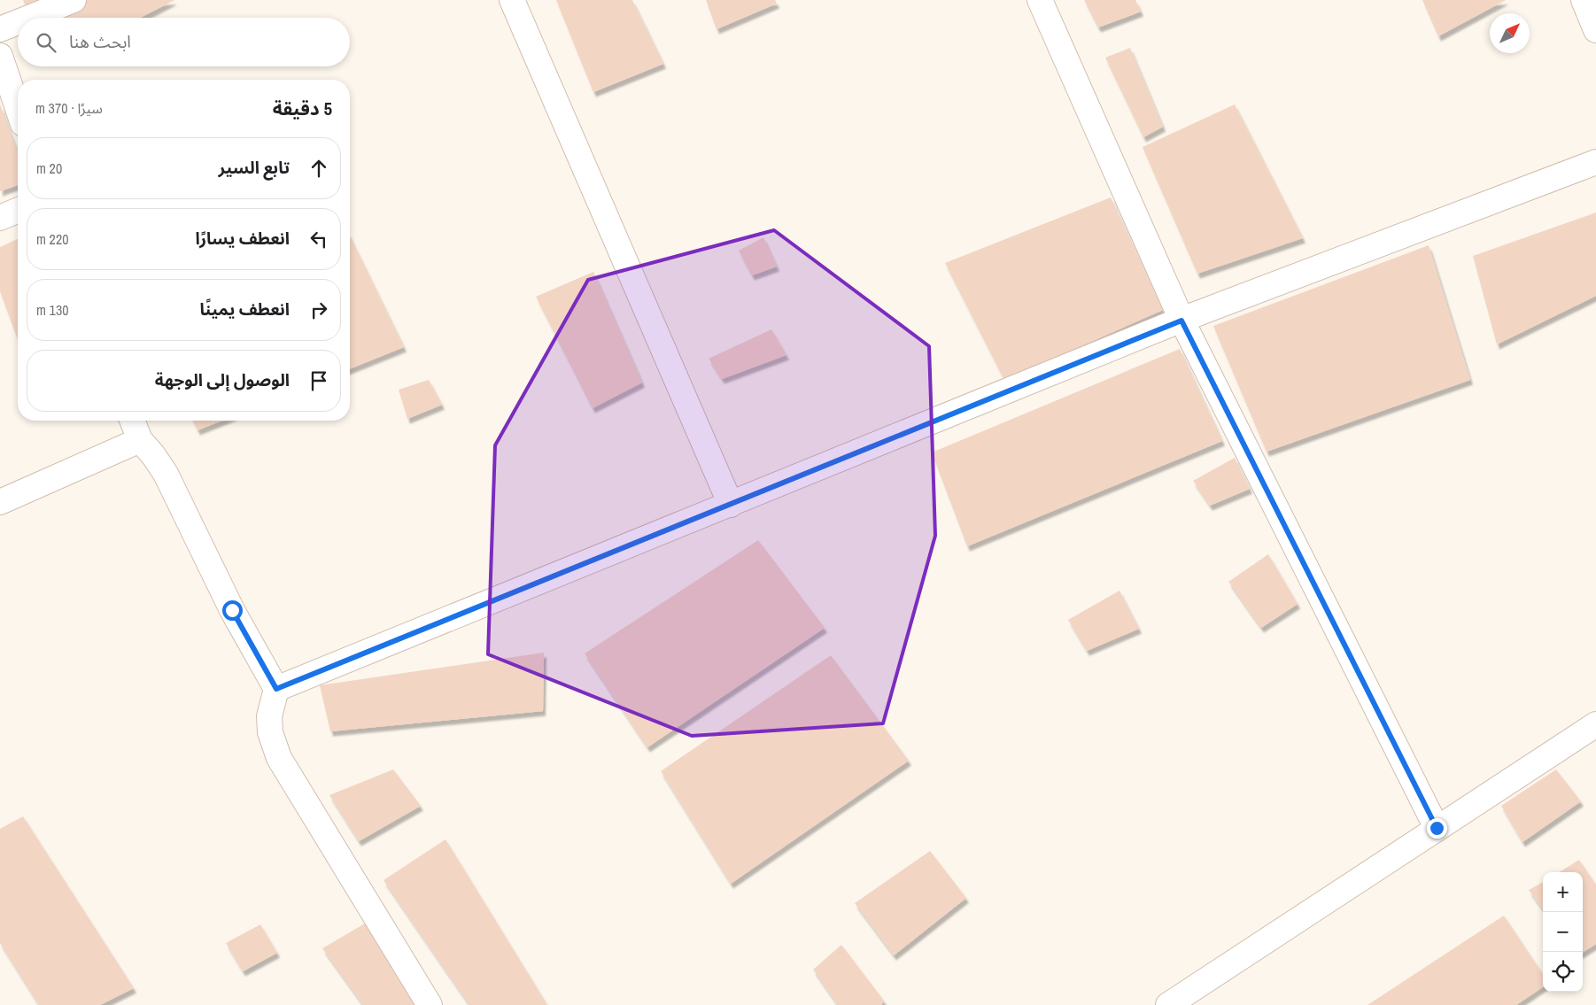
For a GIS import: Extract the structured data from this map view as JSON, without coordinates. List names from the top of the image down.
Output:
{
  "north": "top right",
  "page": {
    "search": "ابحث هنا",
    "heading": ["5 دقيقة", "سيرًا · 370 m"],
    "list": [
      ["تابع السير", "20 m"],
      ["انعطف يسارًا", "220 m"],
      ["انعطف يمينًا", "130 m"],
      "الوصول إلى الوجهة"
    ],
    "map_buttons": ["+", "−"]
  }
}
